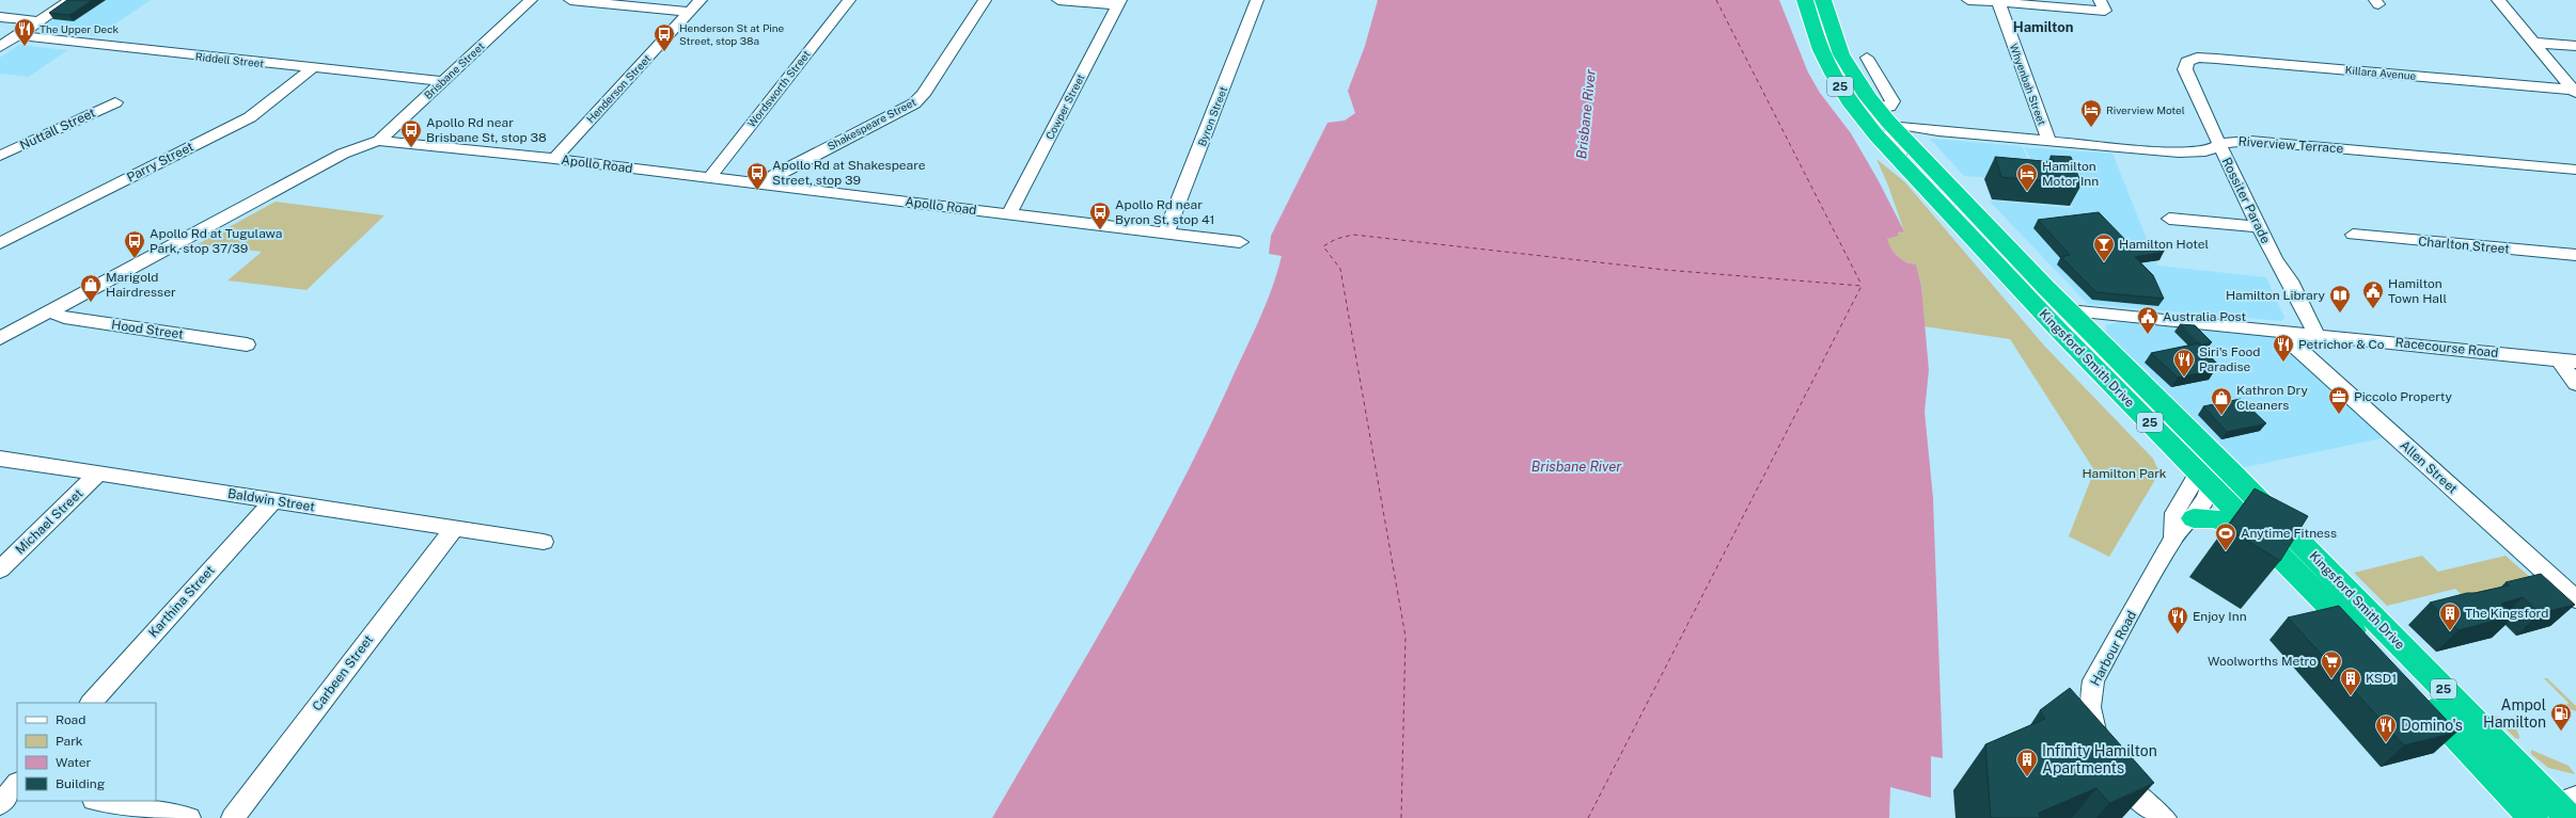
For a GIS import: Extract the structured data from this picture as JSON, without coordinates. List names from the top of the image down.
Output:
{
  "streets": {
    "highway": ["25", "Kingsford Smith Drive"],
    "street": [
      "Riddell Street",
      "Brisbane Street",
      "Killara Avenue",
      "Whyenbah Street",
      "Henderson Street",
      "Wordsworth Street",
      "Cowper Street",
      "Byron Street",
      "Shakespeare Street",
      "Nuttall Street",
      "Riverview Terrace",
      "Parry Street",
      "Apollo Road",
      "Rossiter Parade",
      "Charlton Street",
      "Hood Street",
      "Racecourse Road",
      "Allen Street",
      "Baldwin Street",
      "Michael Street",
      "Karthina Street",
      "Harbour Road",
      "Carbeen Street"
    ]
  },
  "crossings": [
    ["Riddell Street", "Brisbane Street"],
    ["Riddell Street", "Parry Street"],
    ["Brisbane Street", "Apollo Road"],
    ["Killara Avenue", "Rossiter Parade"],
    ["Whyenbah Street", "Riverview Terrace"],
    ["Henderson Street", "Apollo Road"],
    ["Wordsworth Street", "Apollo Road"],
    ["Cowper Street", "Apollo Road"],
    ["Byron Street", "Apollo Road"],
    ["Shakespeare Street", "Apollo Road"],
    ["Riverview Terrace", "Rossiter Parade"],
    ["Riverview Terrace", "Kingsford Smith Drive"],
    ["Apollo Road", "Hood Street"],
    ["Rossiter Parade", "Racecourse Road"],
    ["Racecourse Road", "Kingsford Smith Drive"],
    ["Racecourse Road", "Allen Street"],
    ["Kingsford Smith Drive", "Harbour Road"],
    ["Baldwin Street", "Michael Street"],
    ["Baldwin Street", "Karthina Street"],
    ["Baldwin Street", "Carbeen Street"]
  ],
  "districts": ["Hamilton"],
  "water": ["Brisbane River"],
  "parks": ["Hamilton Park"],
  "places": {
    "restaurant": [
      "The Upper Deck",
      "Petrichor & Co",
      "Siri's Food Paradise",
      "Enjoy Inn",
      "Domino's"
    ],
    "bus stop": [
      "Henderson St at Pine Street, stop 38a",
      "Apollo Rd near Brisbane St, stop 38",
      "Apollo Rd at Shakespeare Street, stop 39",
      "Apollo Rd near Byron St, stop 41",
      "Apollo Rd at Tugulawa Park, stop 37/39"
    ],
    "hotel": ["Riverview Motel", "Hamilton Motor Inn"],
    "bar": ["Hamilton Hotel"],
    "shop": ["Marigold Hairdresser", "Kathron Dry Cleaners"],
    "public building": ["Hamilton Town Hall", "Australia Post"],
    "library": ["Hamilton Library"],
    "office": ["Piccolo Property"],
    "sports": ["Anytime Fitness"],
    "building": ["The Kingsford", "KSD1", "Infinity Hamilton Apartments"],
    "supermarket": ["Woolworths Metro"],
    "fuel station": ["Ampol Hamilton"]
  },
  "legend": [
    "Road",
    "Park",
    "Water",
    "Building"
  ]
}
